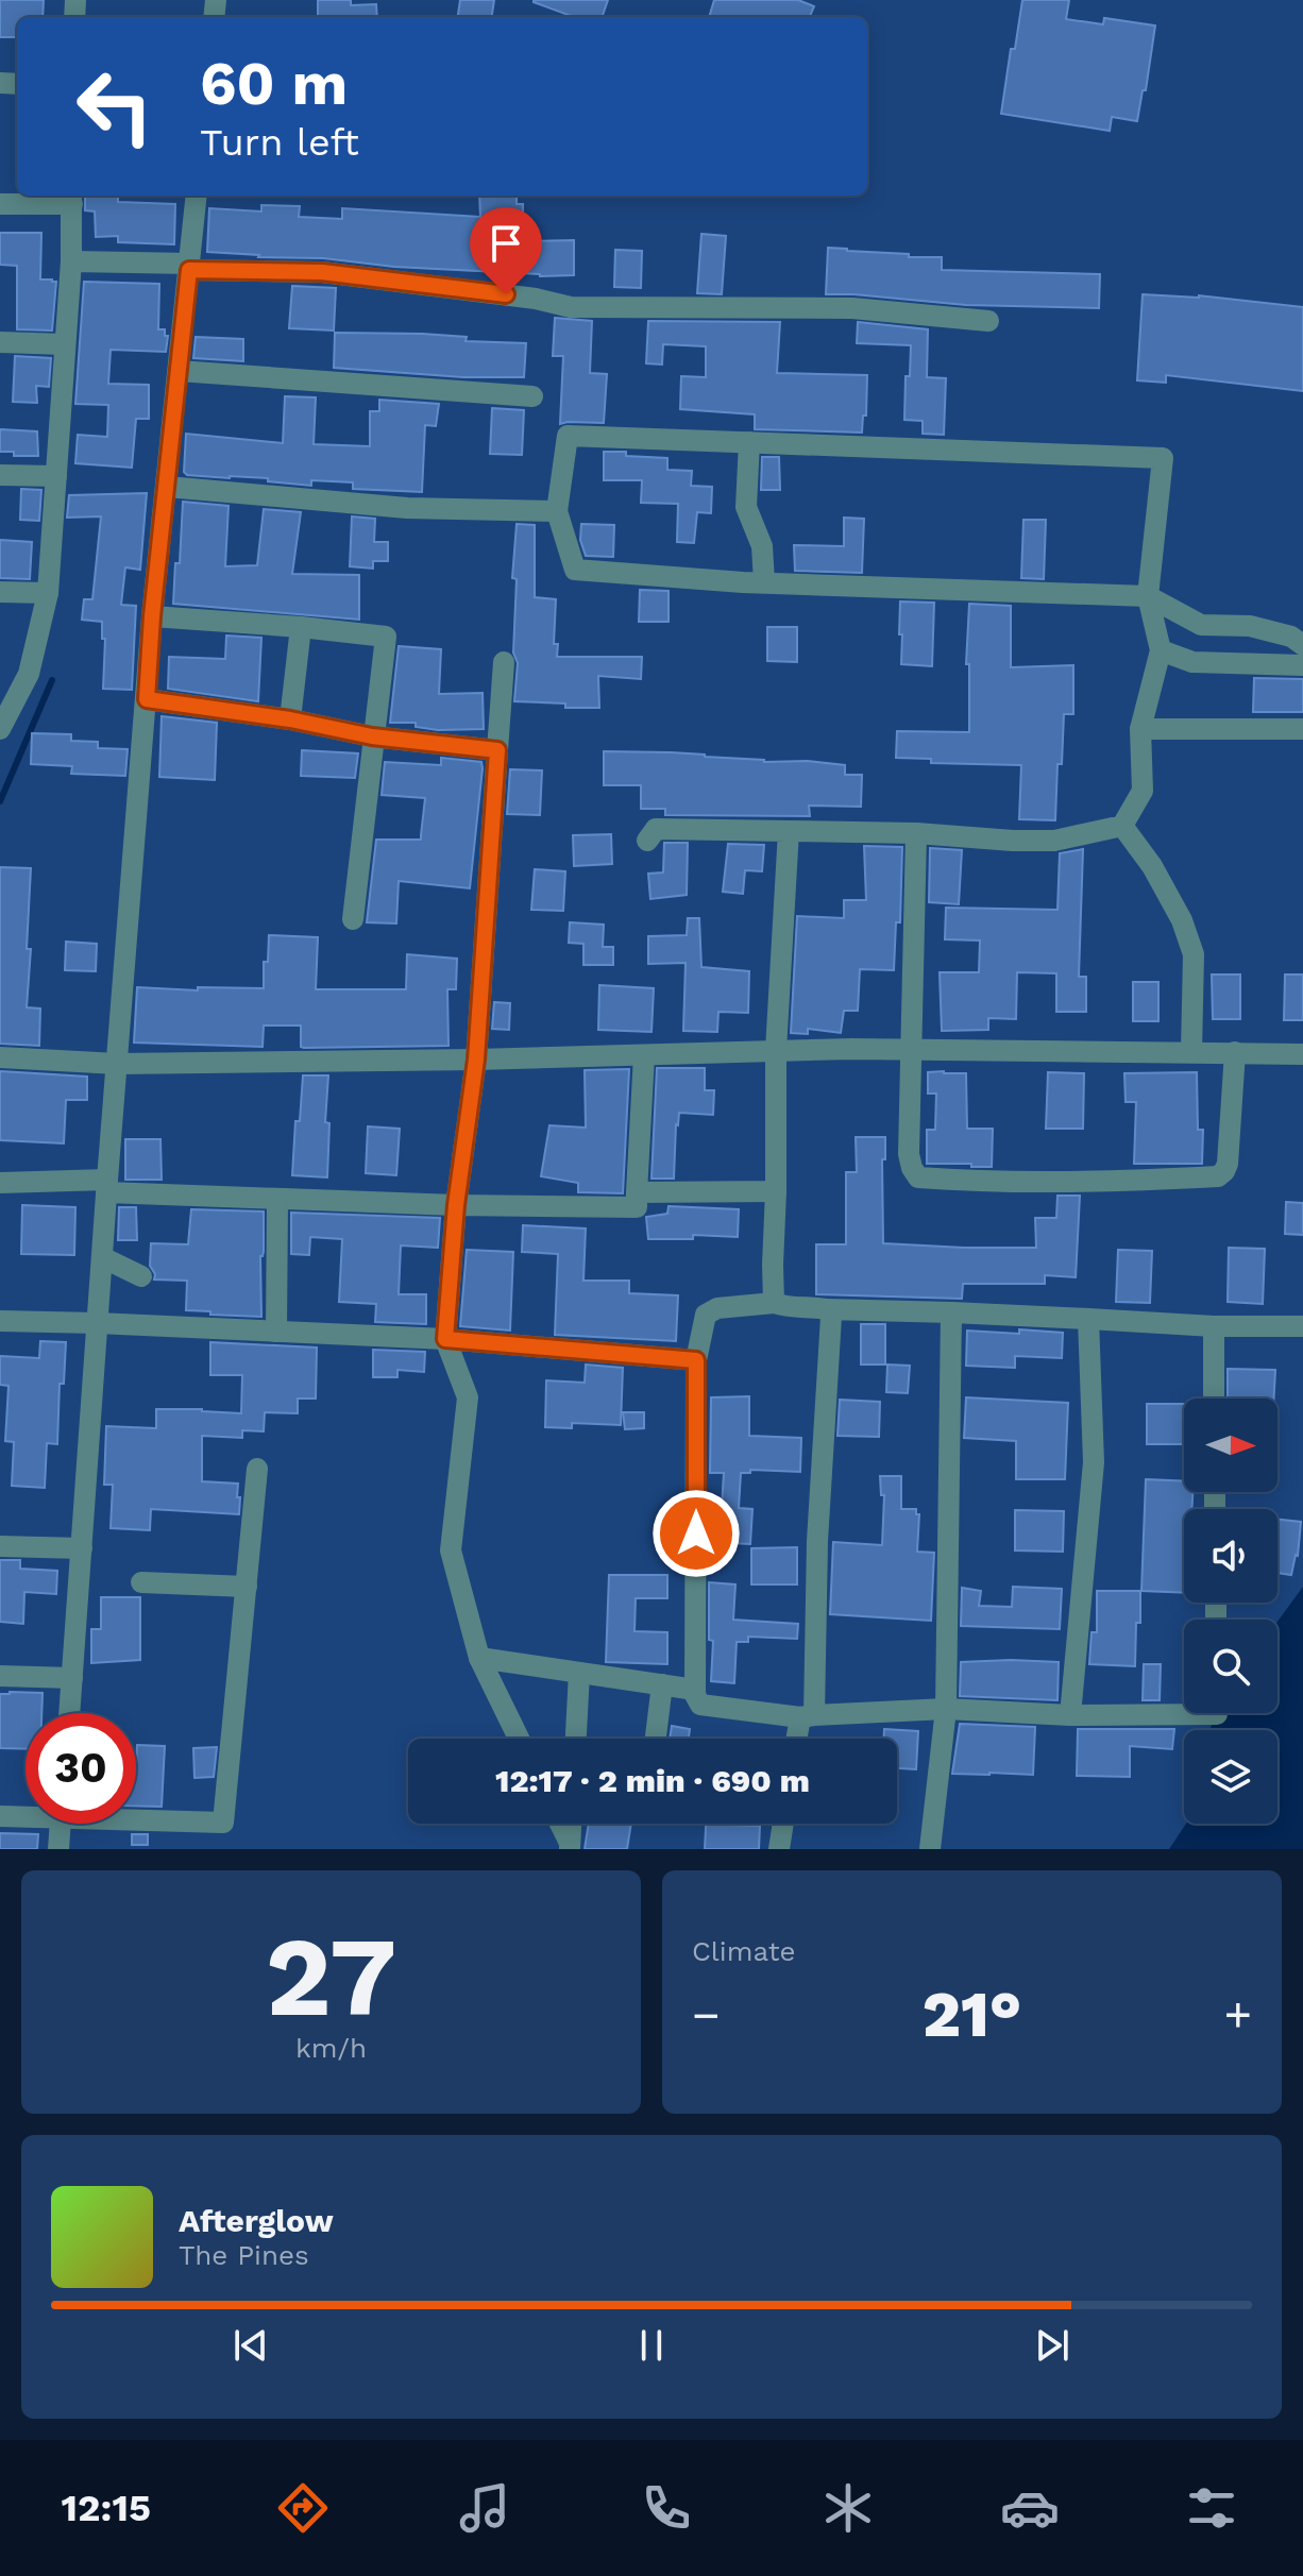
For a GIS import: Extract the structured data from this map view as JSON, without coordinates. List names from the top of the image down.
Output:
{
  "north": "right",
  "page": {
    "turn": ["60 m", "Turn left"],
    "limit": "30",
    "trip": "12:17 · 2 min · 690 m",
    "tile": [
      ["27", "km/h"],
      "Climate"
    ],
    "heat": ["−", "21°", "+"],
    "song": ["Afterglow", "The Pines"],
    "tabs": "12:15"
  }
}
